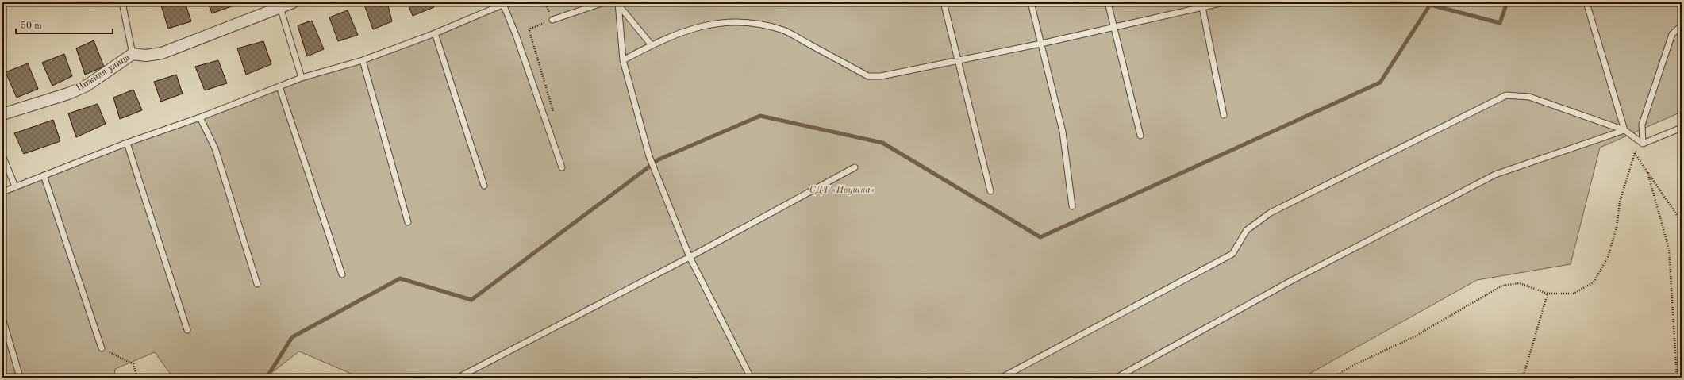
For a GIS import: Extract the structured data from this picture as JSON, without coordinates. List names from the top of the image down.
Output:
{
  "streets": {
    "street": ["Нижняя улица"]
  },
  "parks": ["СДТ «Ивушка»"],
  "scale_bar": "50 m"
}
